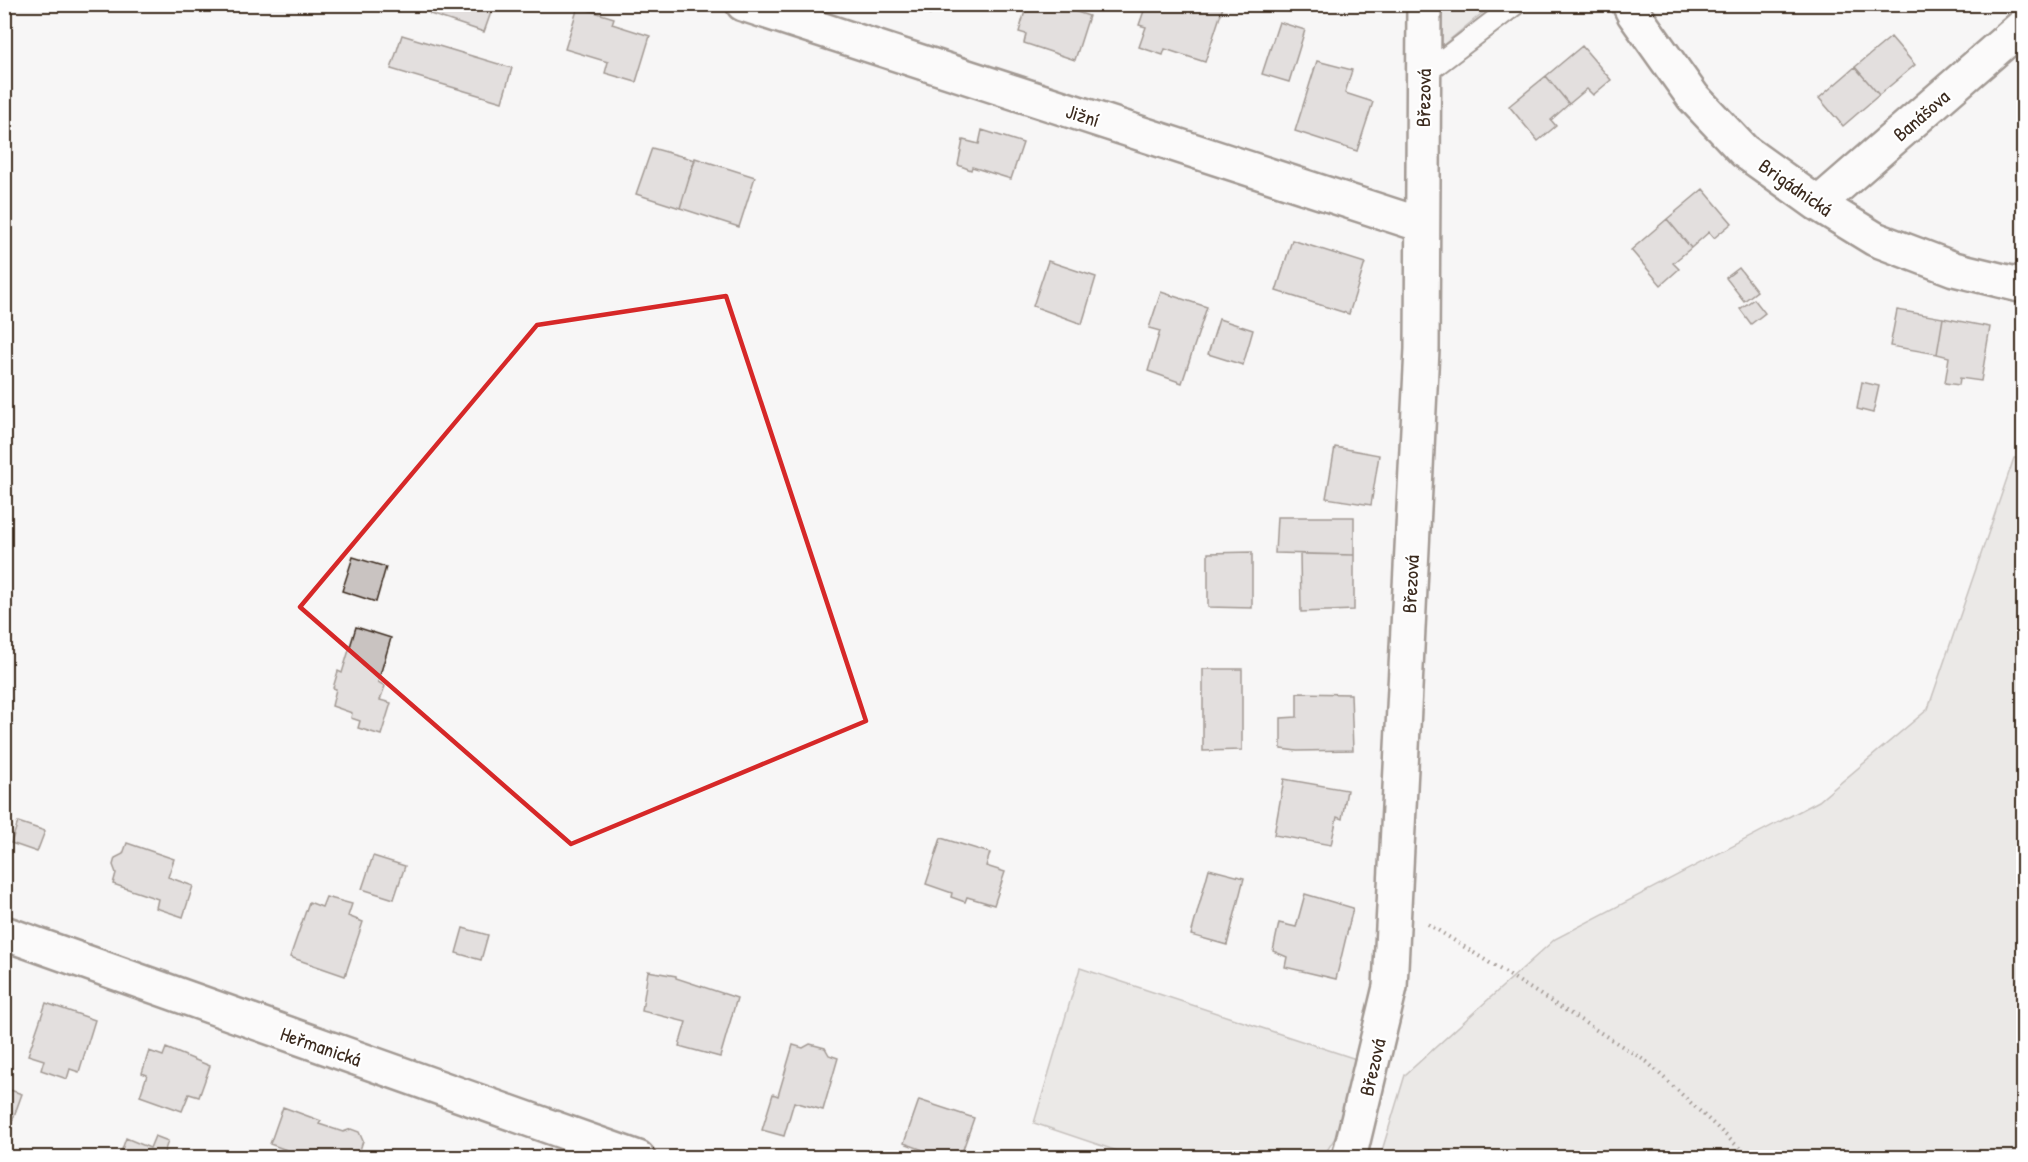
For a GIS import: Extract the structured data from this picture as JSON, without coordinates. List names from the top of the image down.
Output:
{
  "streets": {
    "street": [
      "Březová",
      "Jižní",
      "Banášova",
      "Brigádnická",
      "Heřmanická"
    ]
  },
  "crossings": [
    ["Březová", "Jižní"],
    ["Banášova", "Brigádnická"]
  ]
}
